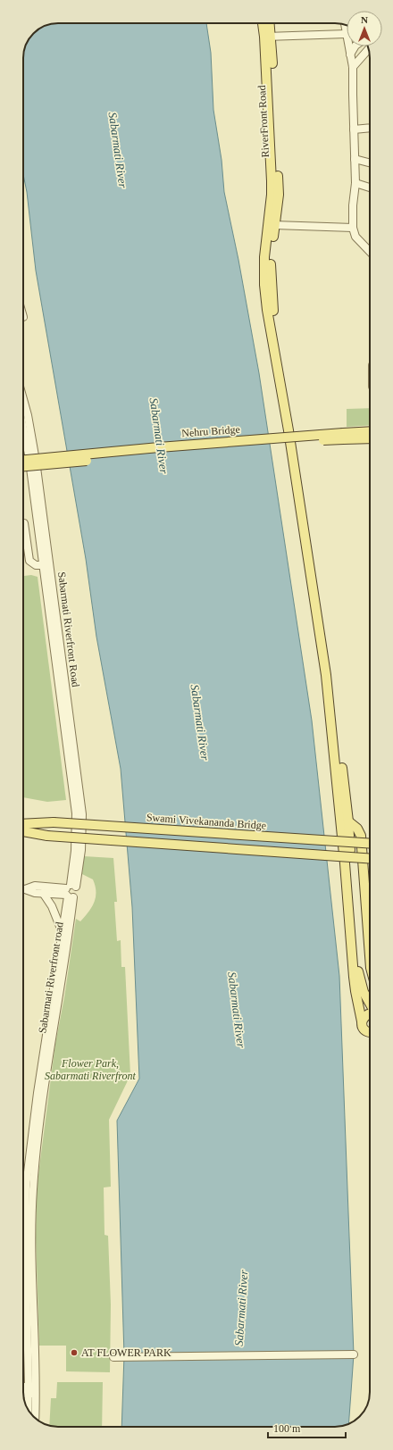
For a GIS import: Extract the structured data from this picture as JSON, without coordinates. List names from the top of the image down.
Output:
{
  "streets": {
    "main road": ["RiverFront Road", "Nehru Bridge", "Swami Vivekananda Bridge"],
    "street": ["Sabarmati Riverfront Road", "Sabarmati Riverfront road"]
  },
  "crossings": [
    ["Sabarmati Riverfront Road", "Sabarmati Riverfront road"]
  ],
  "water": ["Sabarmati River"],
  "parks": ["Flower Park, Sabarmati Riverfront"],
  "places": ["AT FLOWER PARK"],
  "scale_bar": "100 m",
  "north": "top"
}
